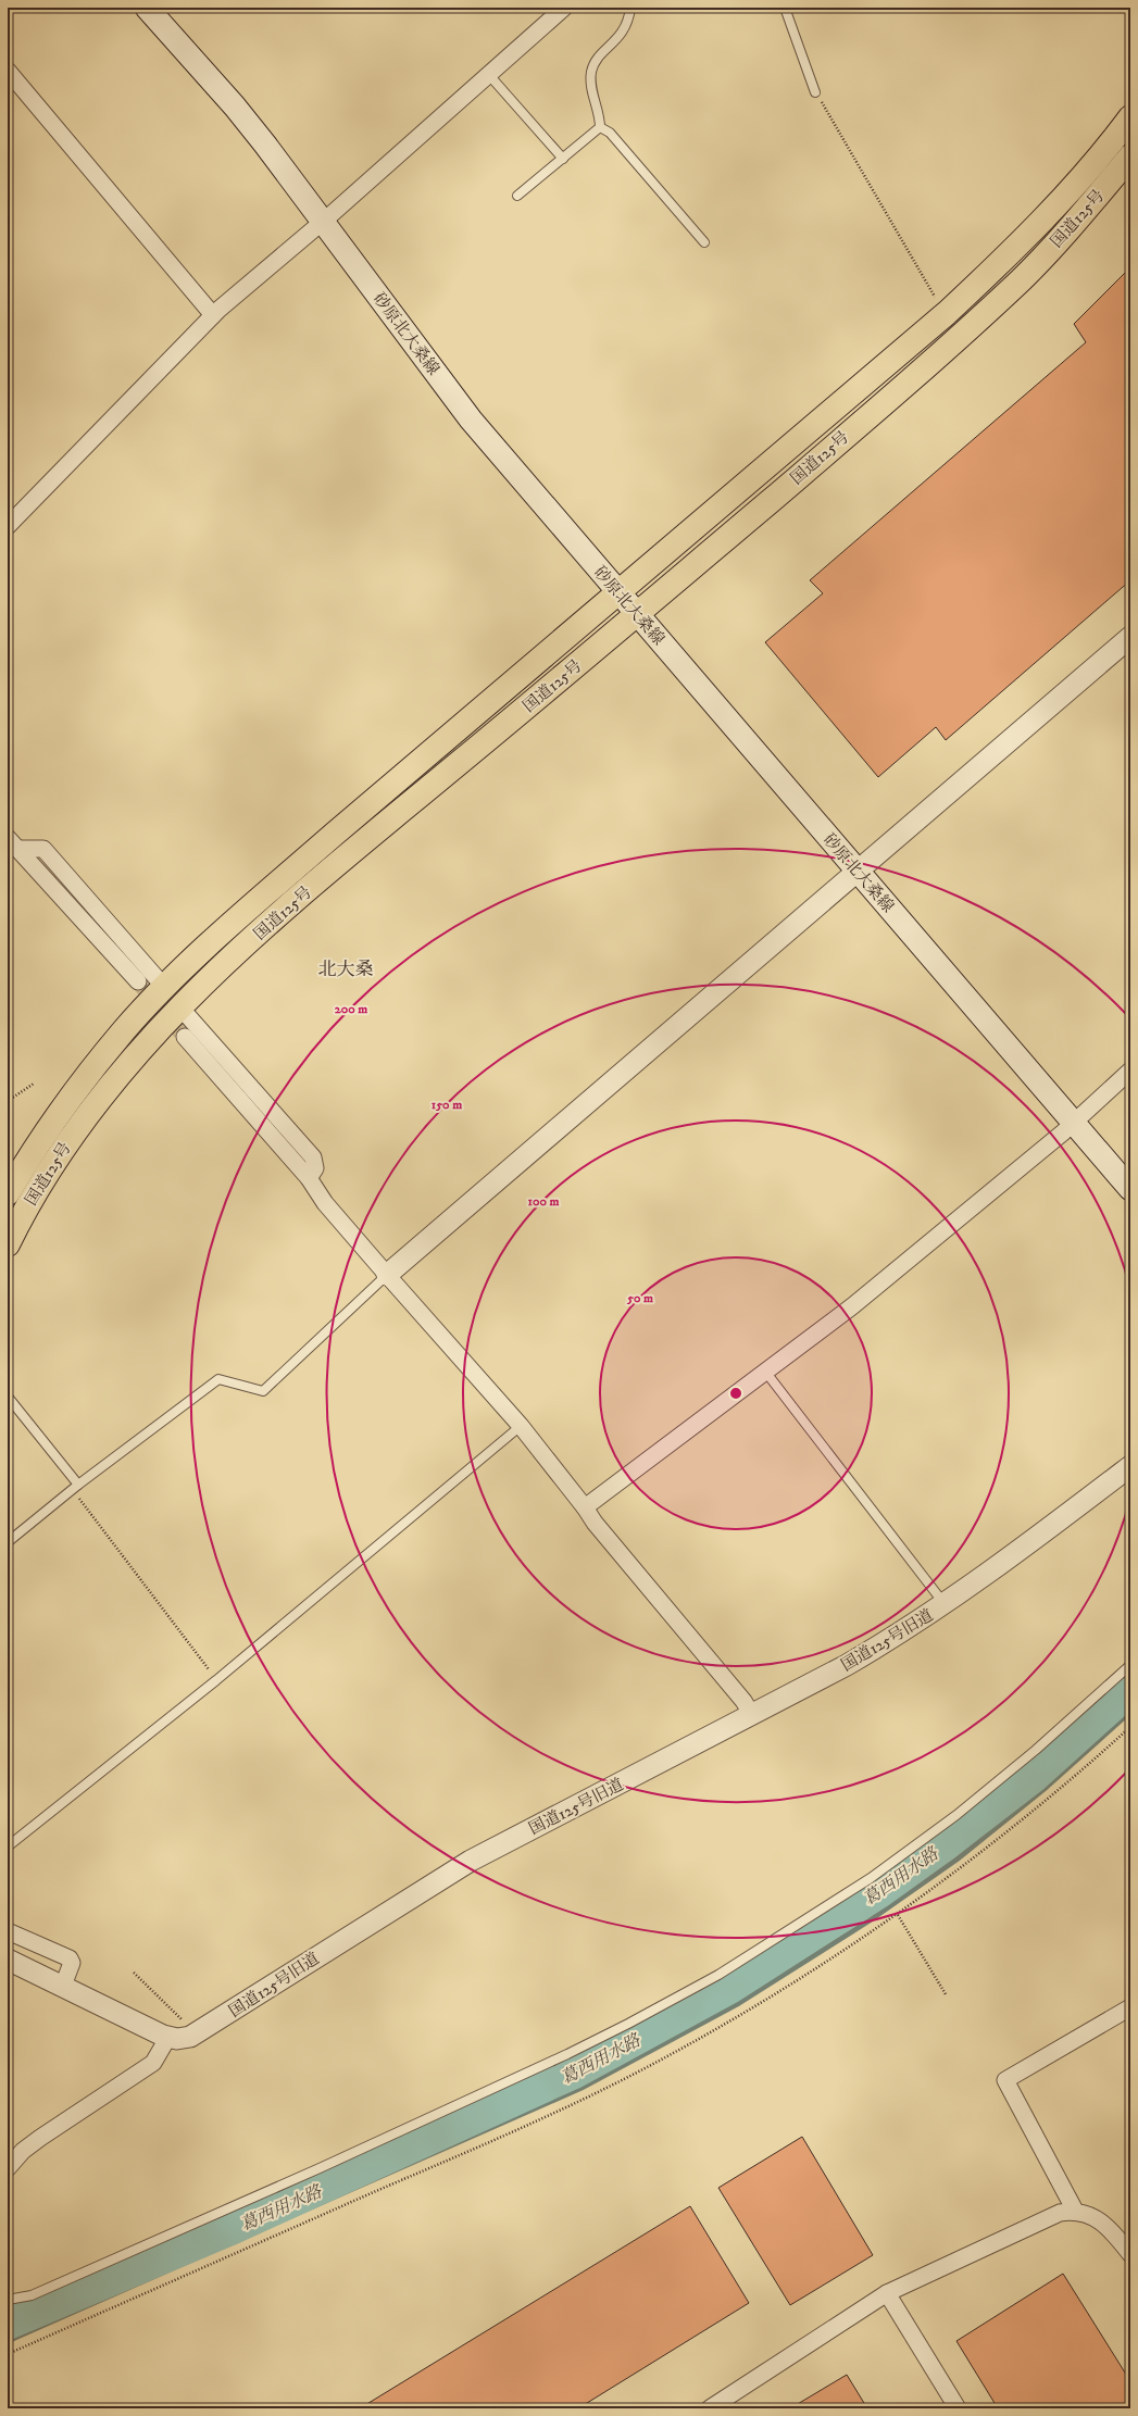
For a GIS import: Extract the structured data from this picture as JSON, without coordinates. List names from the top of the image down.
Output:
{
  "streets": {
    "highway": ["国道125号"],
    "main road": ["砂原北大桑線"],
    "street": ["国道125号旧道"]
  },
  "crossings": [
    ["国道125号", "砂原北大桑線"]
  ],
  "districts": ["北大桑"],
  "water": ["葛西用水路"],
  "rings": [
    "200 m",
    "150 m",
    "100 m",
    "50 m"
  ]
}
